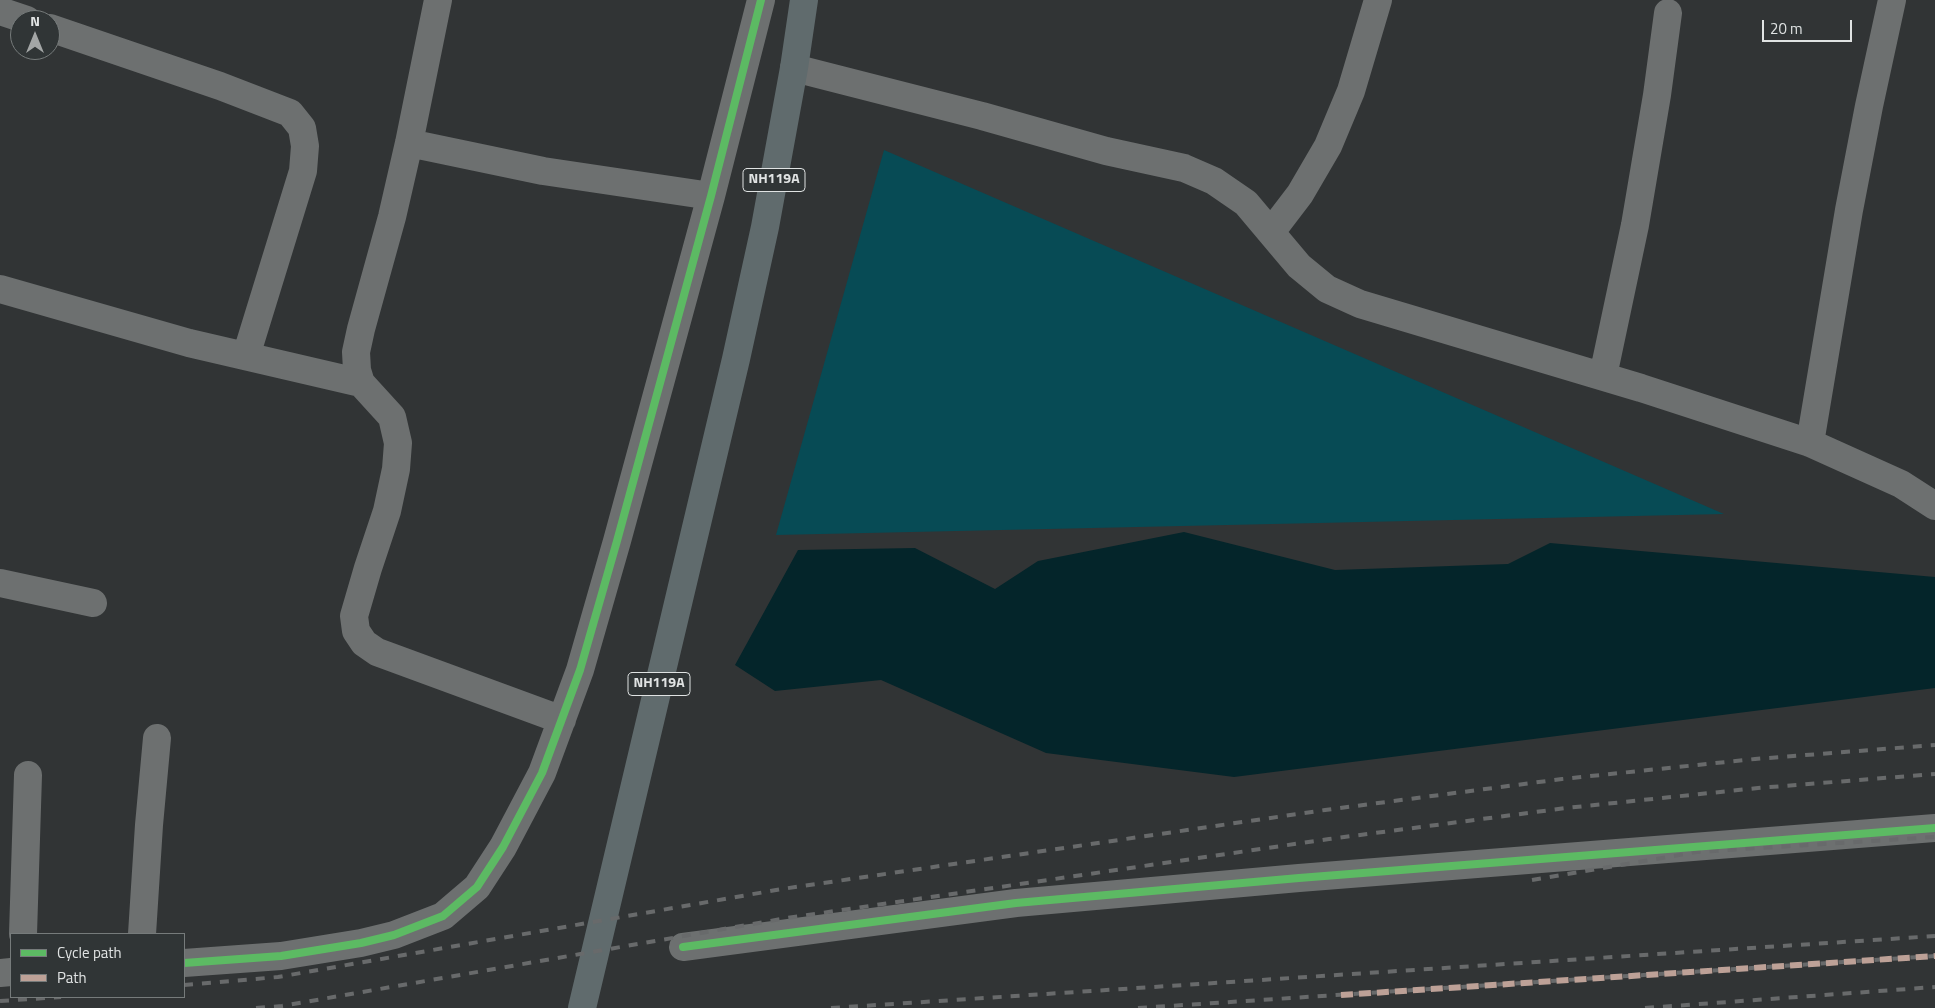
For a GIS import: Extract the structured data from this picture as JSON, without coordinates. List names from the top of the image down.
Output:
{
  "streets": {
    "highway": ["NH119A"]
  },
  "legend": ["Cycle path", "Path"],
  "scale_bar": "20 m",
  "north": "top"
}
